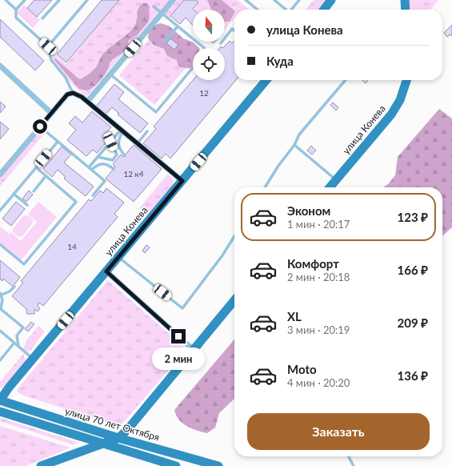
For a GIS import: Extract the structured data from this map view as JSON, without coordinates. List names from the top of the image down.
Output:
{
  "streets": {
    "main road": ["улица Конева", "улица 70 лет Октября"]
  },
  "crossings": [
    ["улица Конева", "улица 70 лет Октября"]
  ],
  "house_numbers": ["12", "12 к4", "14"],
  "north": "top",
  "page": {
    "banner": ["улица Конева", "Куда"],
    "list": [
      {
        "name": "Эконом",
        "note": "1 мин · 20:17",
        "value": "123 ₽"
      },
      {
        "name": "Комфорт",
        "note": "2 мин · 20:18",
        "value": "166 ₽"
      },
      {
        "name": "XL",
        "note": "3 мин · 20:19",
        "value": "209 ₽"
      },
      {
        "name": "Moto",
        "note": "4 мин · 20:20",
        "value": "136 ₽"
      }
    ],
    "bubble": "2 мин",
    "buttons": "Заказать"
  }
}
